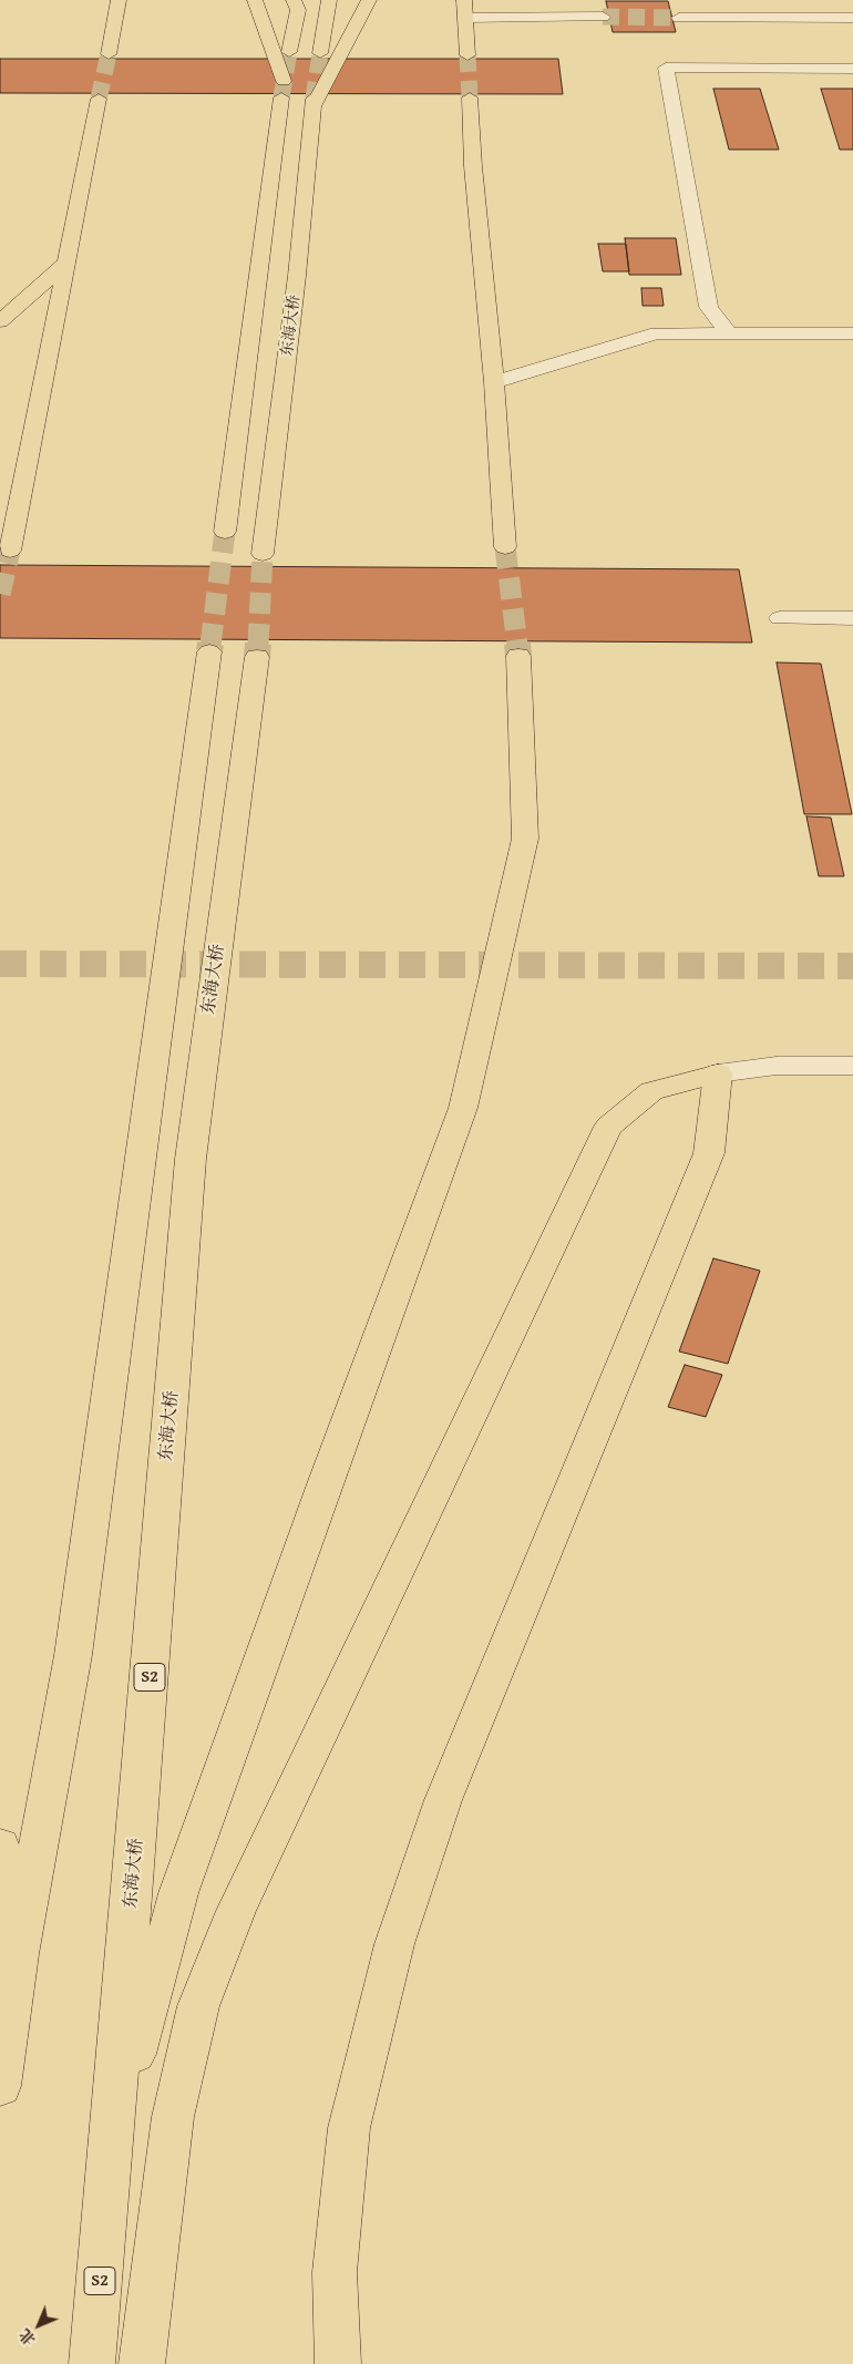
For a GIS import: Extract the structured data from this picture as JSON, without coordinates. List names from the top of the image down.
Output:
{
  "streets": {
    "main road": ["东海大桥", "S2"]
  },
  "crossings": [
    ["东海大桥", "S2"]
  ],
  "north": "bottom left"
}
